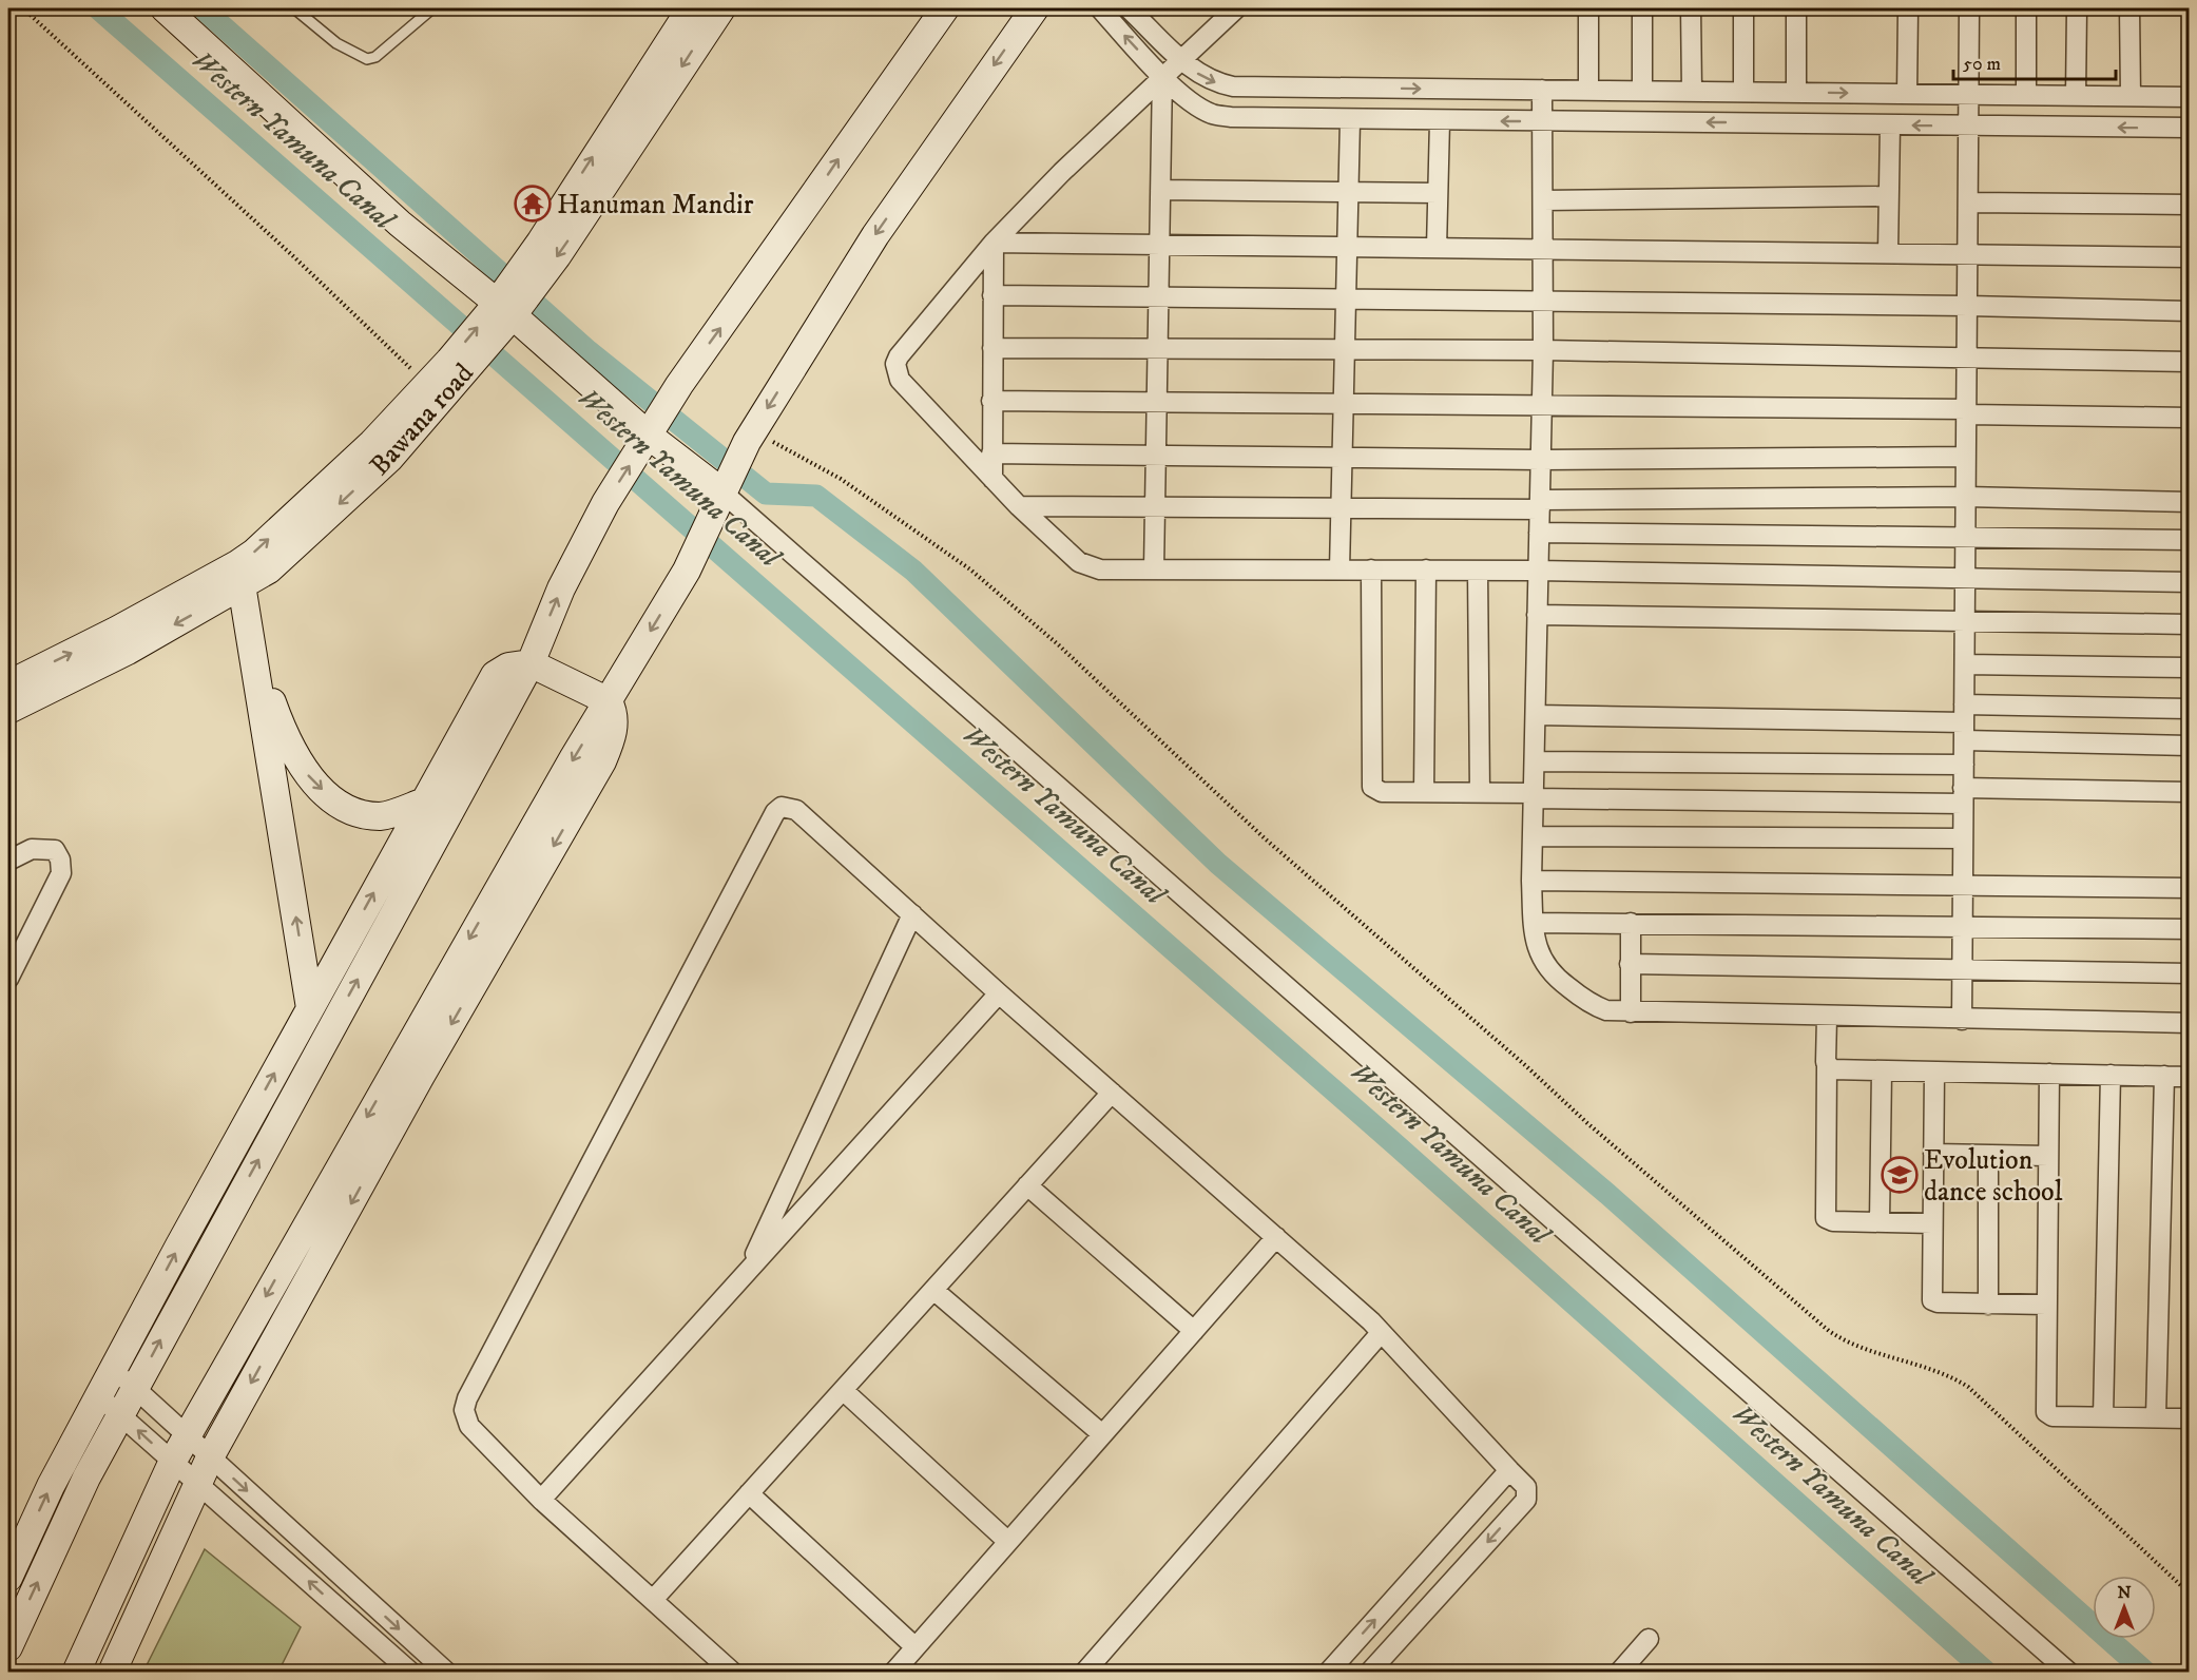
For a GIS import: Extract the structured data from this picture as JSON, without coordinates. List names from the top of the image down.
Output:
{
  "streets": {
    "street": ["Bawana road"]
  },
  "water": ["Western Yamuna Canal"],
  "places": {
    "temple": ["Hanuman Mandir"],
    "school or university": ["Evolution dance school"]
  },
  "scale_bar": "50 m",
  "north": "top"
}
